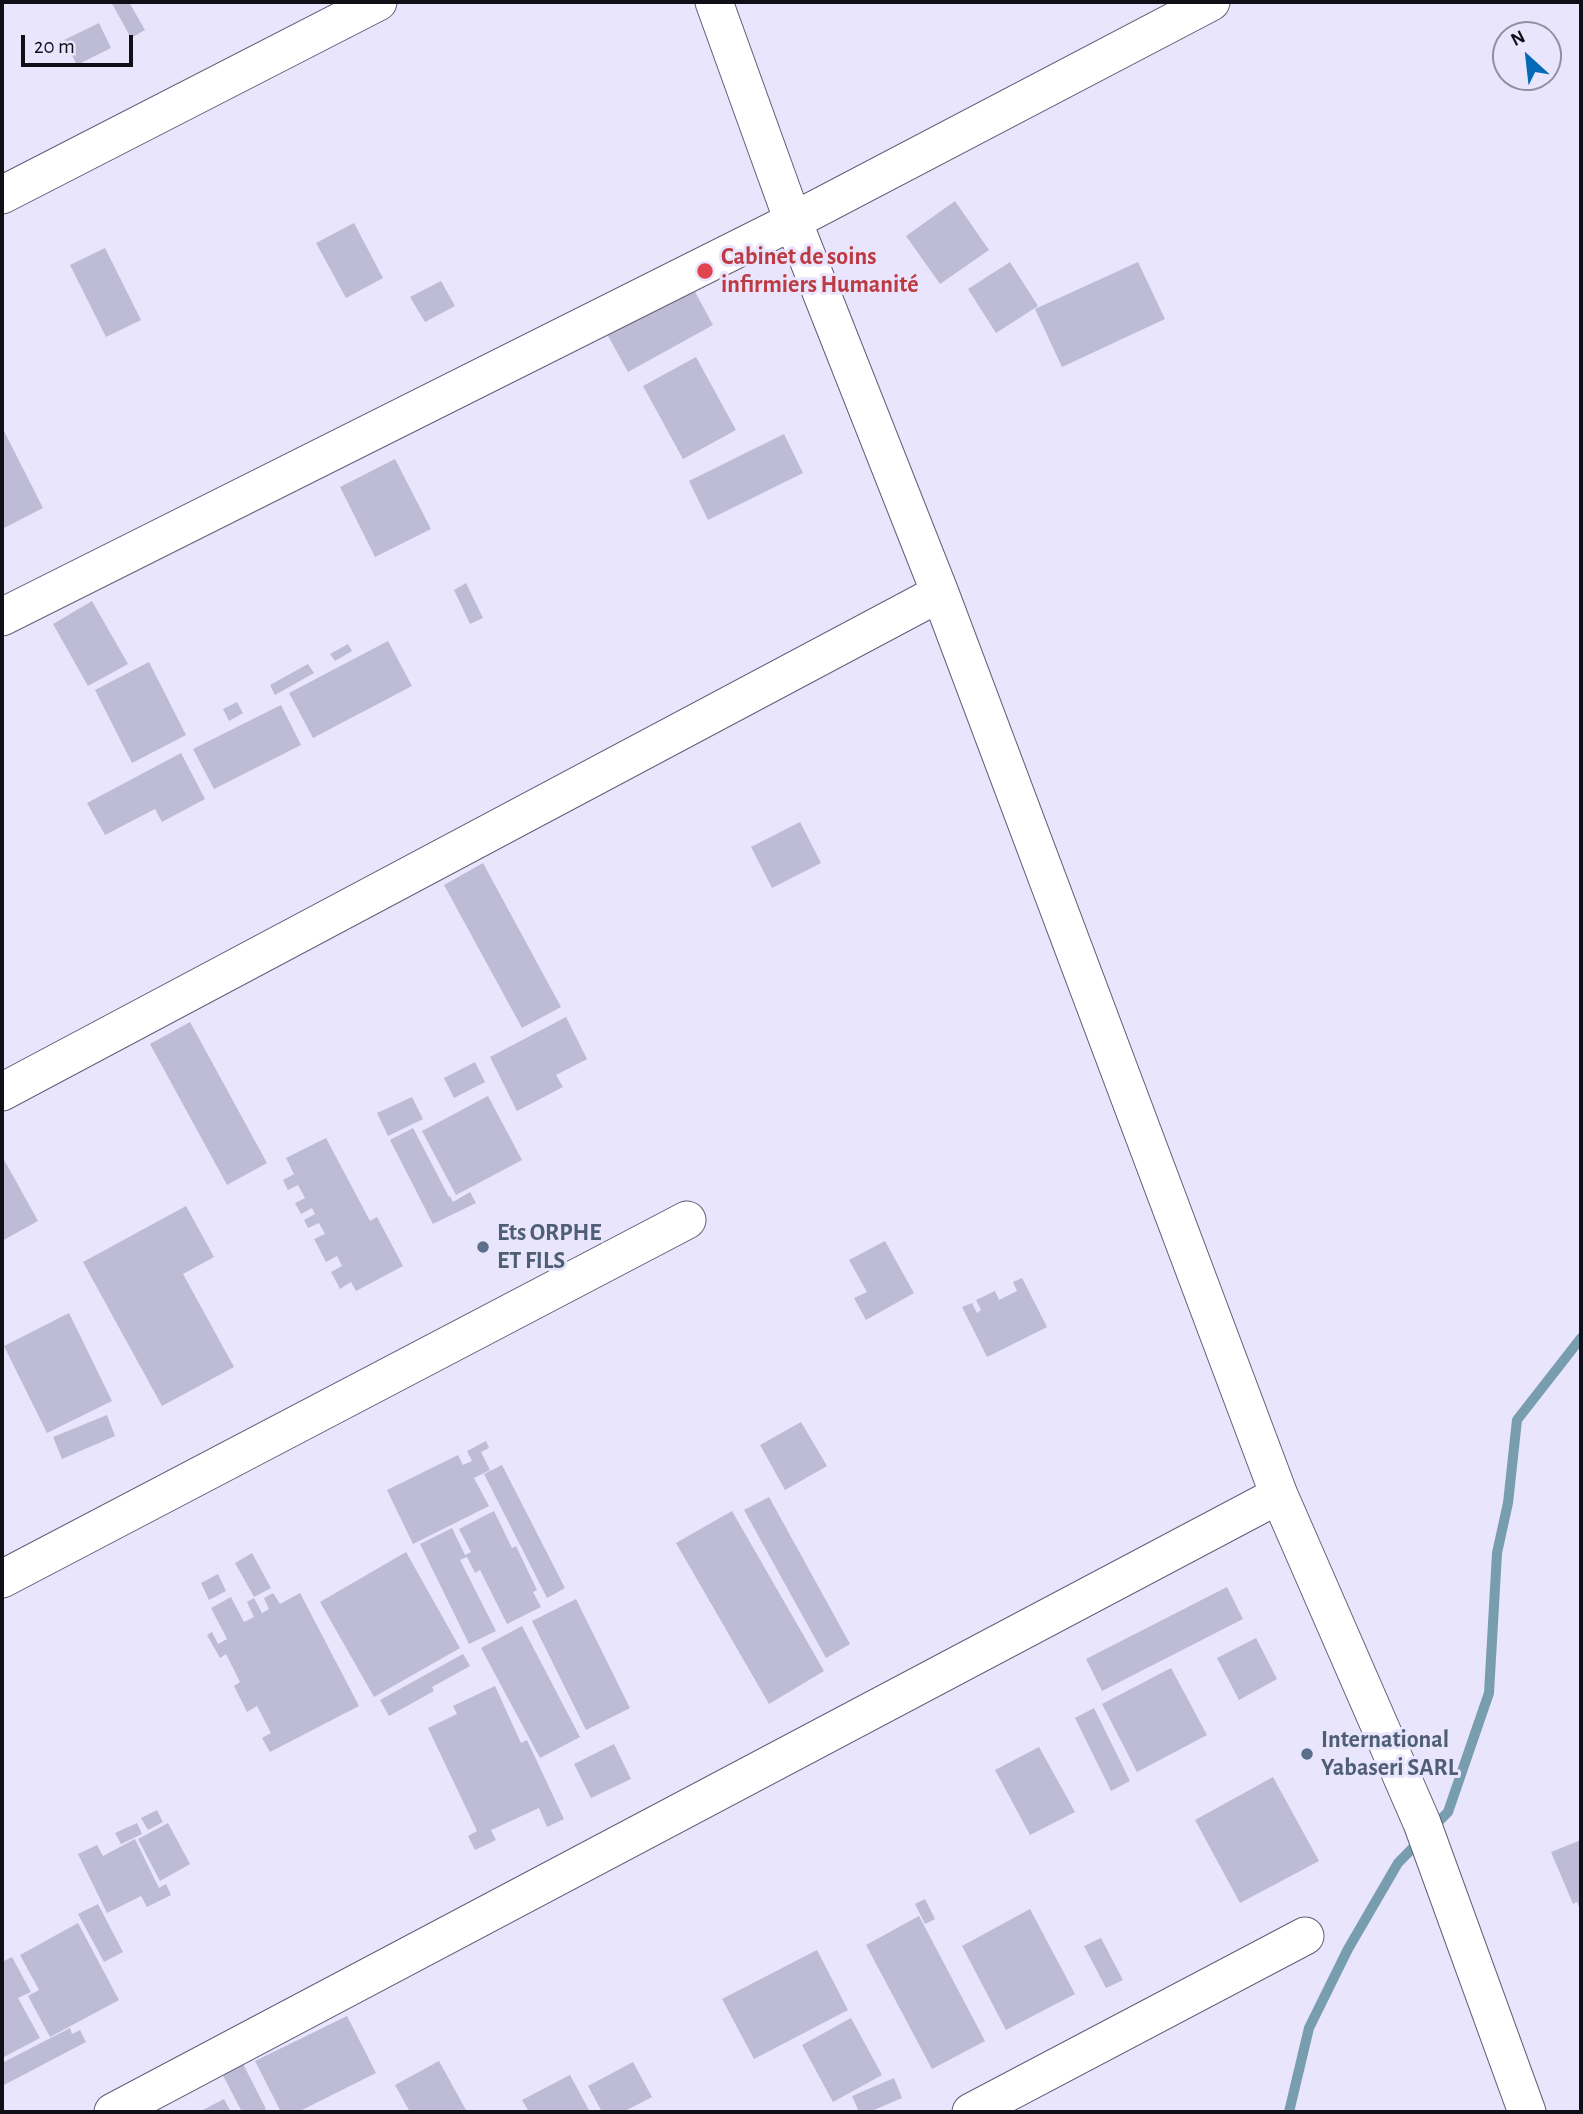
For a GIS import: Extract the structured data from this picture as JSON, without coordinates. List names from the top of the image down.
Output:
{
  "places": ["Cabinet de soins infirmiers Humanité", "Ets ORPHE ET FILS", "International Yabaseri SARL"],
  "scale_bar": "20 m",
  "north": "top left"
}
